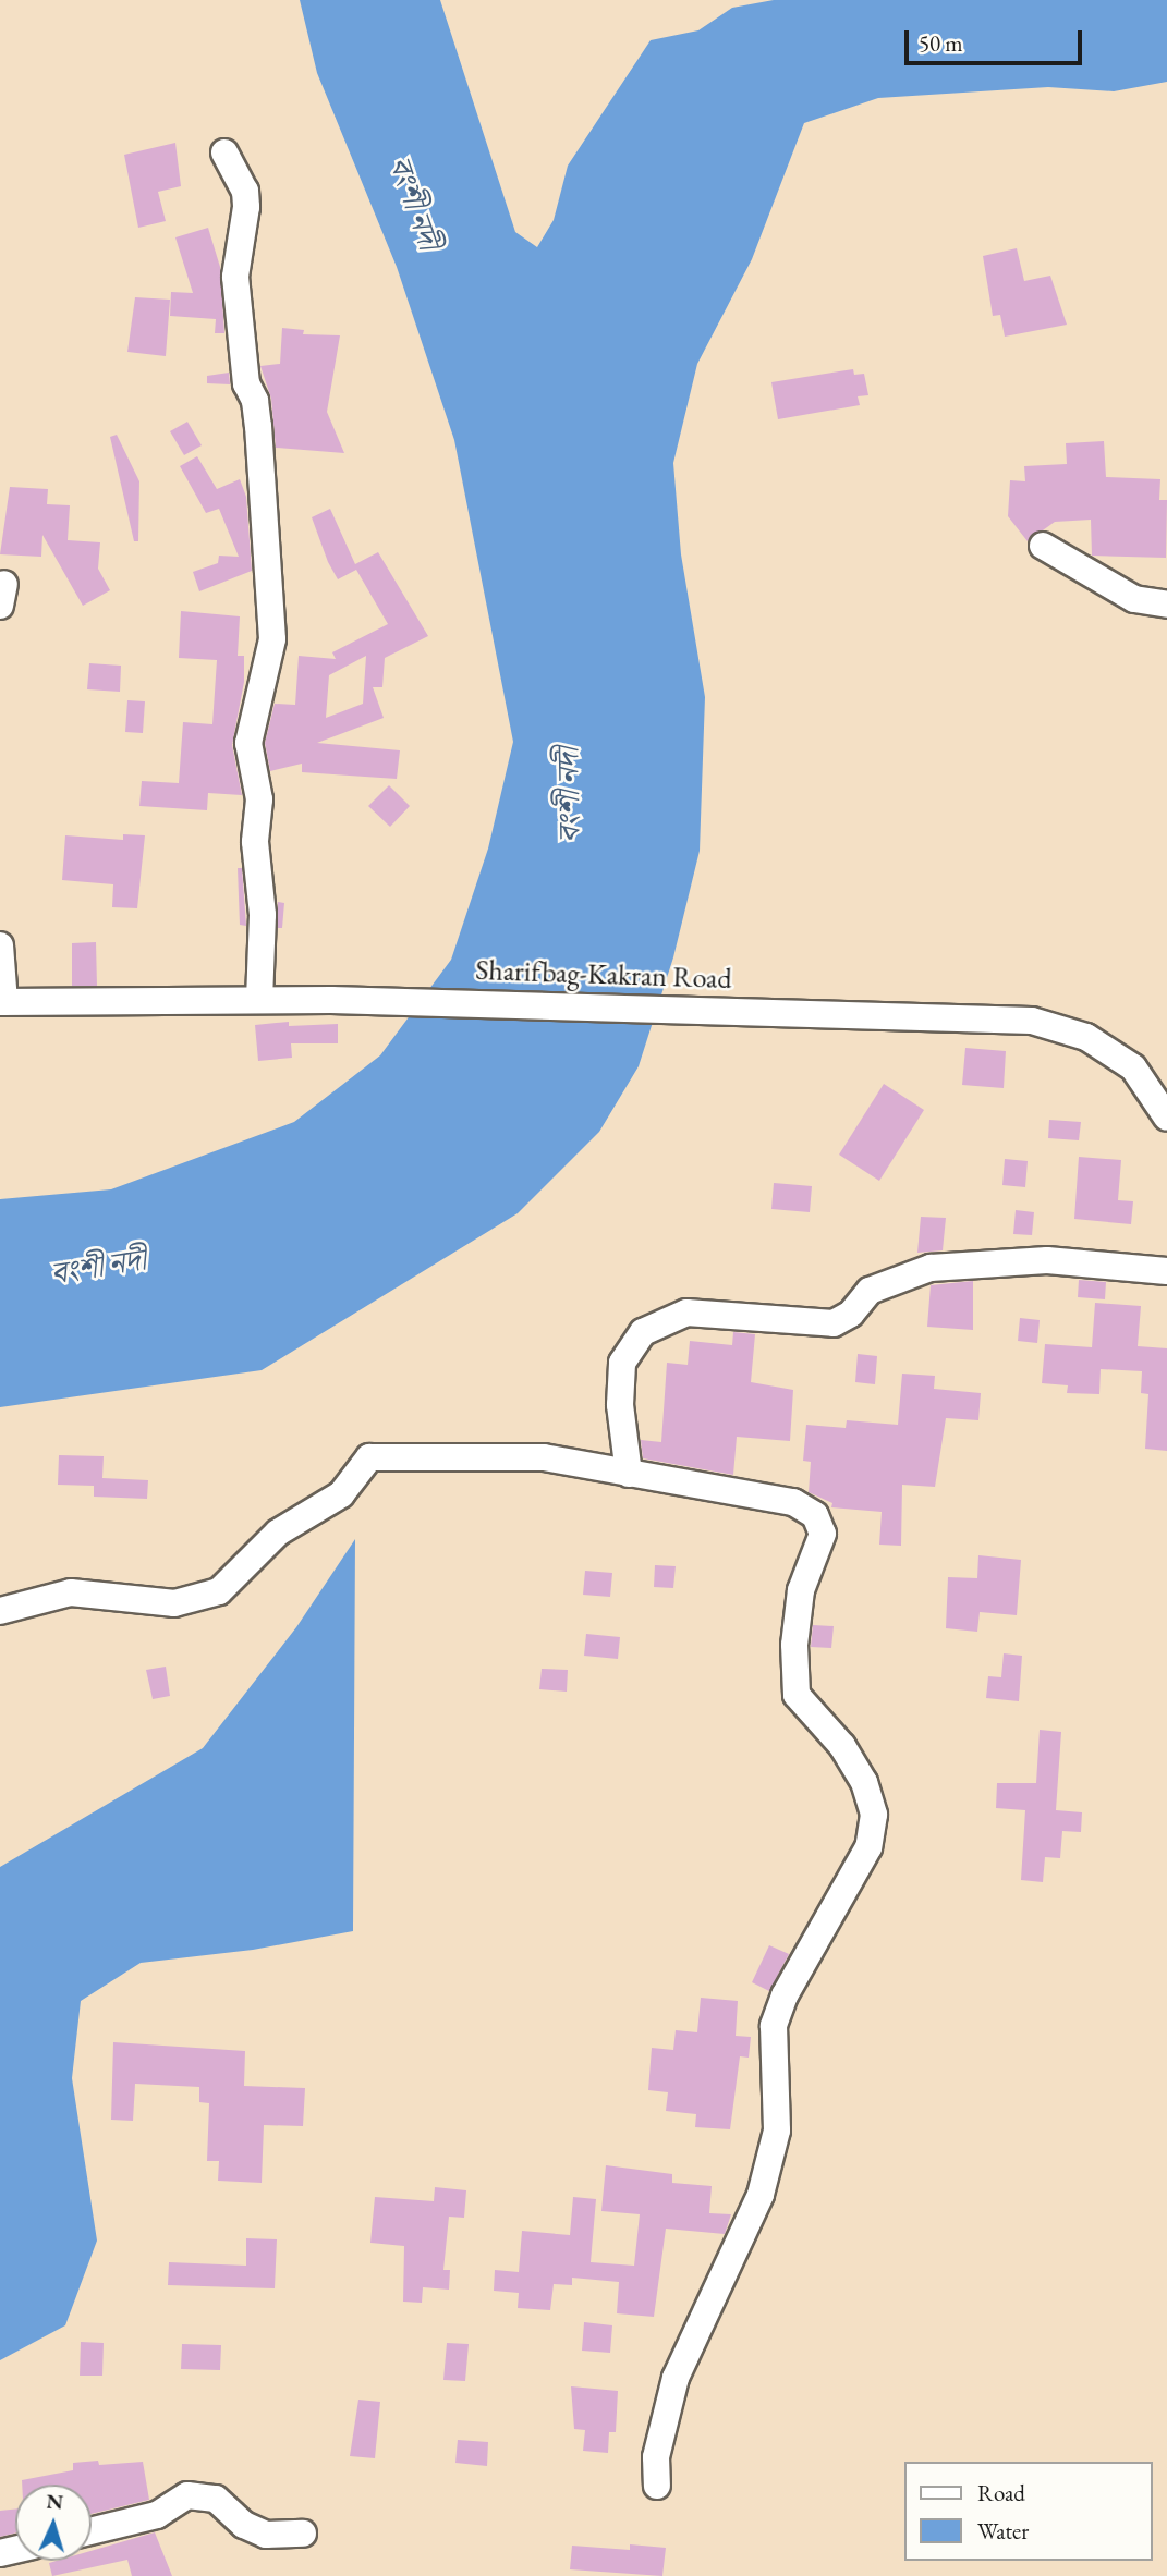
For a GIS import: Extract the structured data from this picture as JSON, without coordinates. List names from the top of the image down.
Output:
{
  "streets": {
    "street": ["Sharifbag-Kakran Road"]
  },
  "water": ["বংশী নদী"],
  "legend": ["Road", "Water"],
  "scale_bar": "50 m",
  "north": "top"
}
